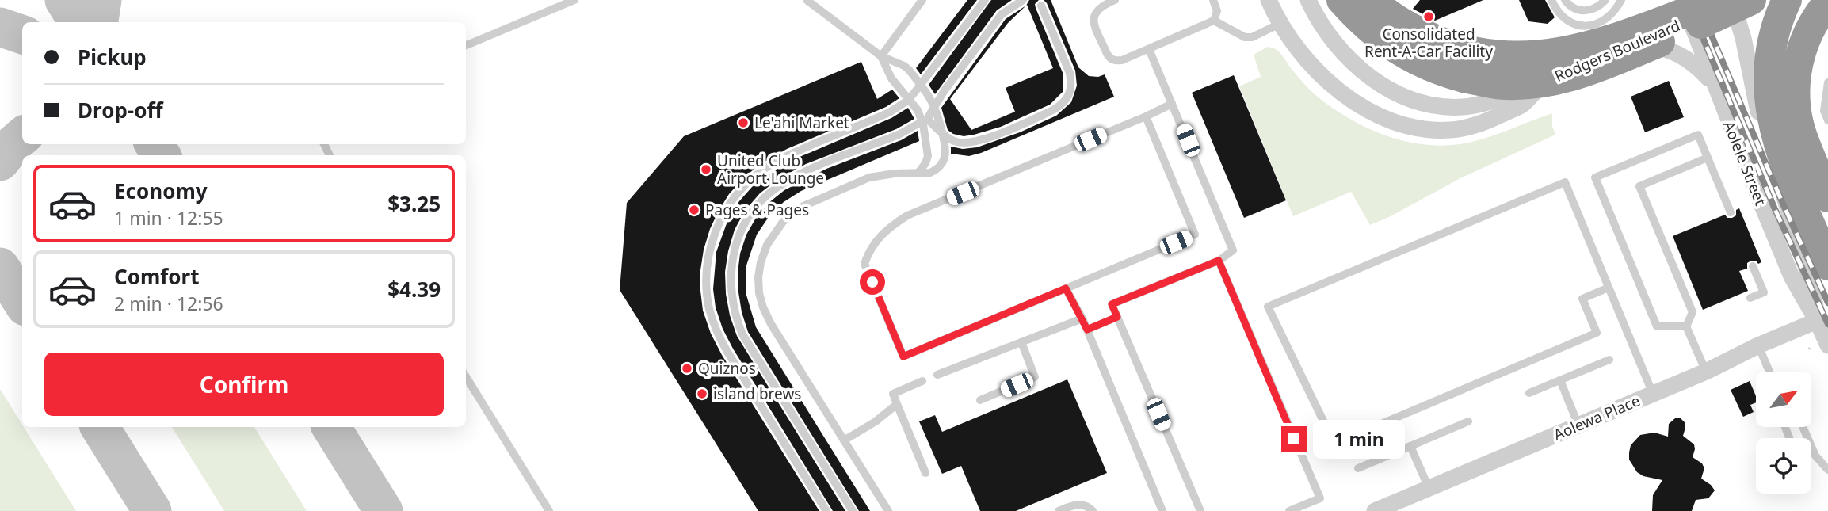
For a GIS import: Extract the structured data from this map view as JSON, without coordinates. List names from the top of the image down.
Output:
{
  "streets": {
    "street": ["Rodgers Boulevard", "Aolele Street", "Aolewa Place"]
  },
  "crossings": [
    ["Rodgers Boulevard", "Aolele Street"],
    ["Aolele Street", "Aolewa Place"]
  ],
  "places": [
    "Consolidated Rent-A-Car Facility",
    "Le'ahi Market",
    "United Club Airport Lounge",
    "Pages & Pages",
    "Quiznos",
    "island brews"
  ],
  "north": "top right",
  "page": {
    "banner": ["Pickup", "Drop-off"],
    "list": [
      {
        "name": "Economy",
        "note": "1 min · 12:55",
        "value": "$3.25"
      },
      {
        "name": "Comfort",
        "note": "2 min · 12:56",
        "value": "$4.39"
      }
    ],
    "buttons": "Confirm",
    "bubble": "1 min"
  }
}
